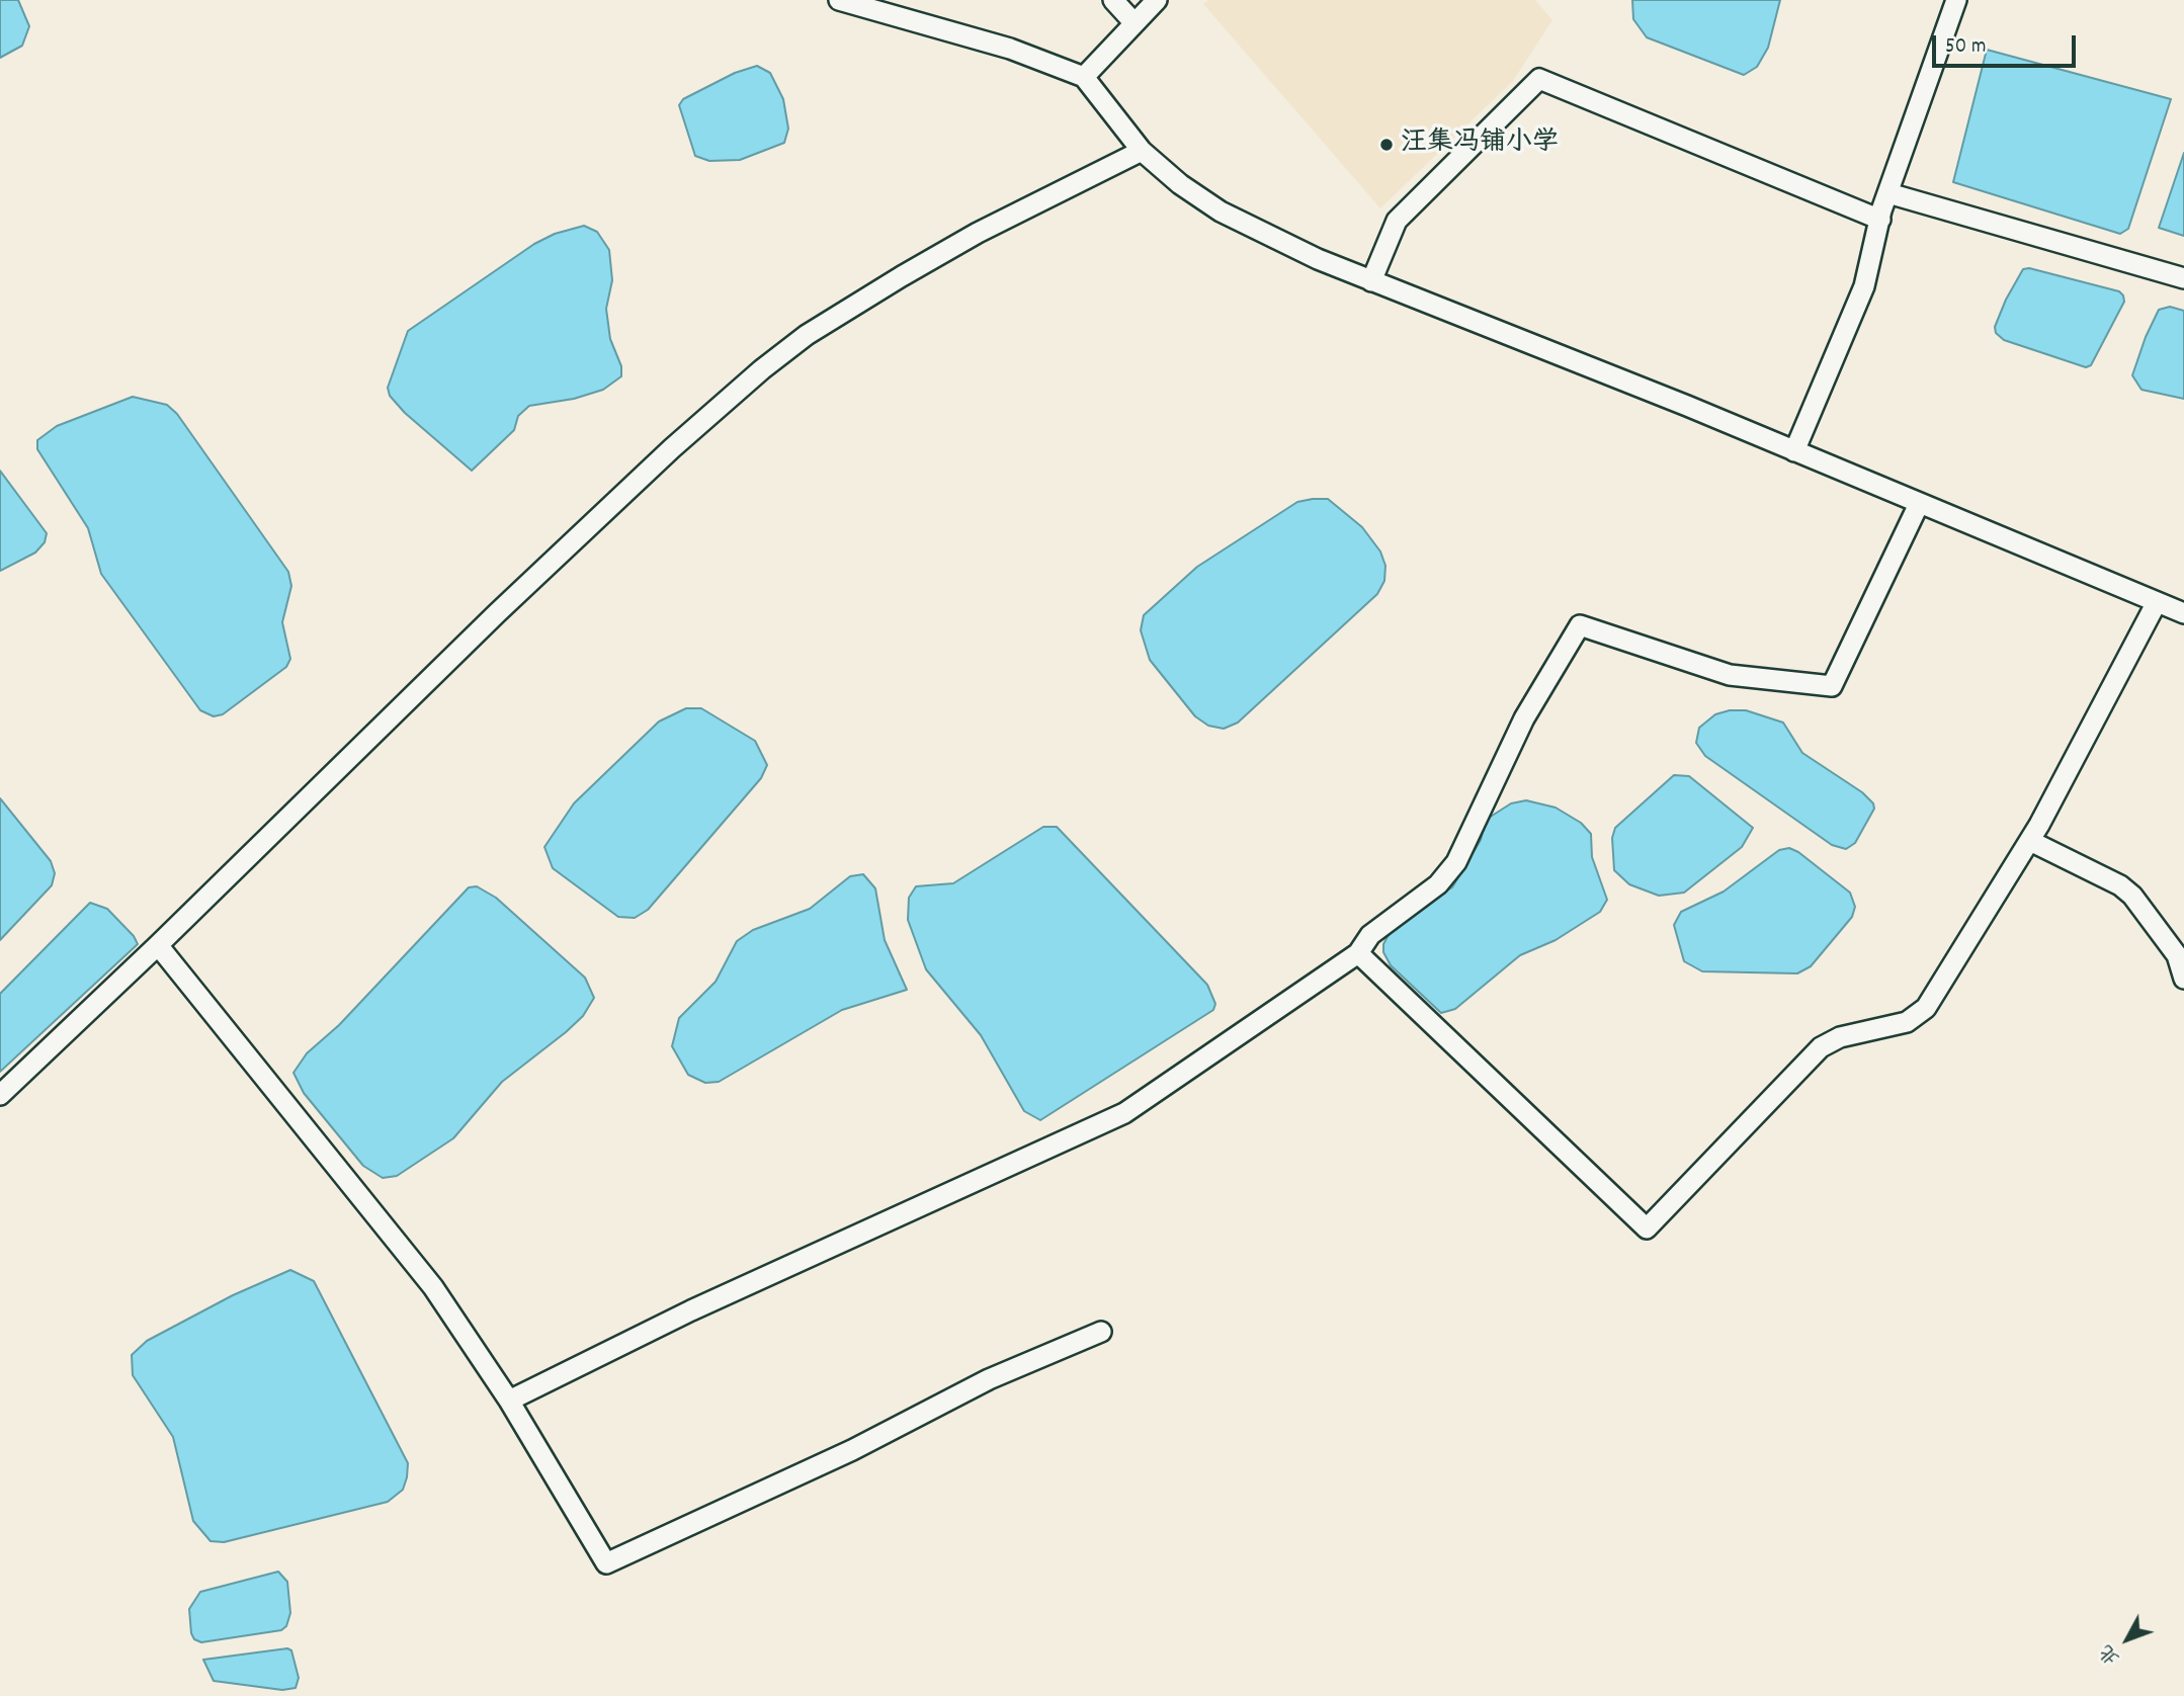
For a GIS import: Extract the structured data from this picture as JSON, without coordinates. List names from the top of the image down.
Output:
{
  "places": ["汪集冯铺小学"],
  "scale_bar": "50 m",
  "north": "bottom left"
}
